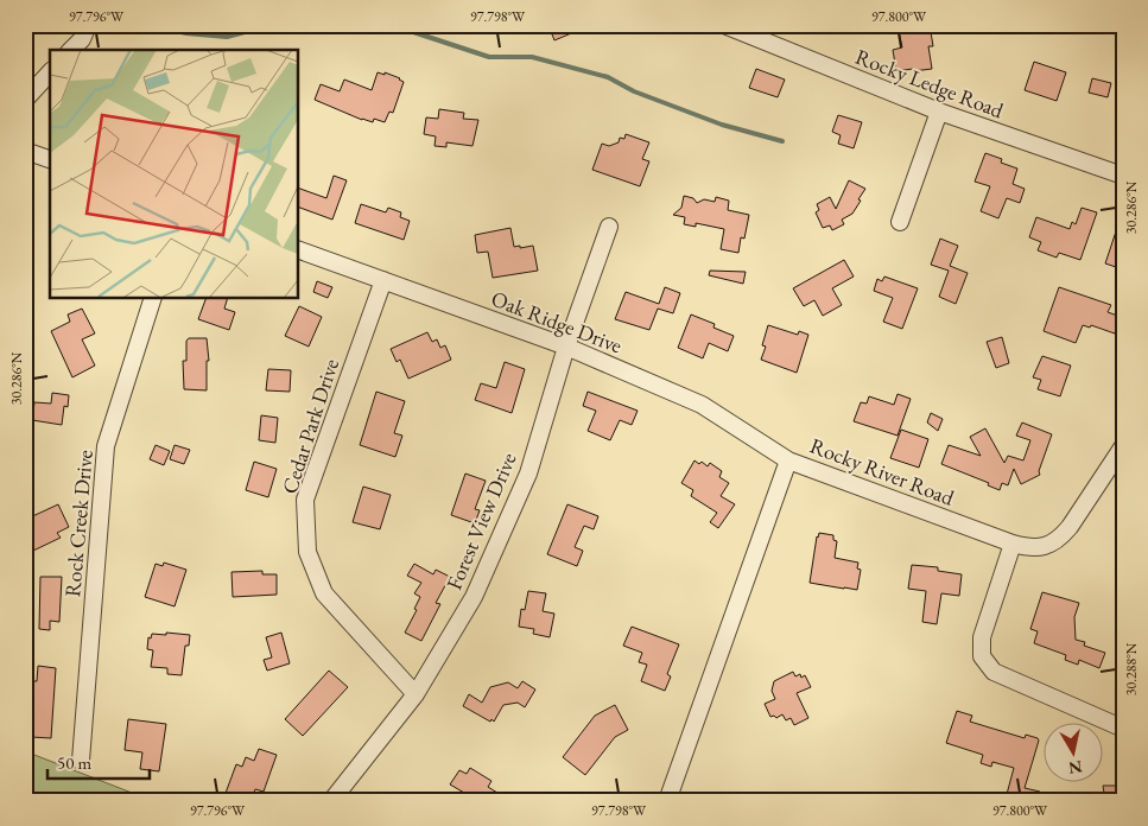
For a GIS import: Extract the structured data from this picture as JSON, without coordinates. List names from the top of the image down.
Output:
{
  "streets": {
    "street": [
      "Rocky Ledge Road",
      "Oak Ridge Drive",
      "Cedar Park Drive",
      "Rocky River Road",
      "Forest View Drive",
      "Rock Creek Drive"
    ]
  },
  "crossings": [
    ["Oak Ridge Drive", "Cedar Park Drive"],
    ["Oak Ridge Drive", "Rocky River Road"],
    ["Oak Ridge Drive", "Forest View Drive"],
    ["Cedar Park Drive", "Forest View Drive"]
  ],
  "scale_bar": "50 m",
  "north": "bottom",
  "coordinates": [
    "97.796°W",
    "97.798°W",
    "97.800°W",
    "30.286°N",
    "30.288°N"
  ]
}
